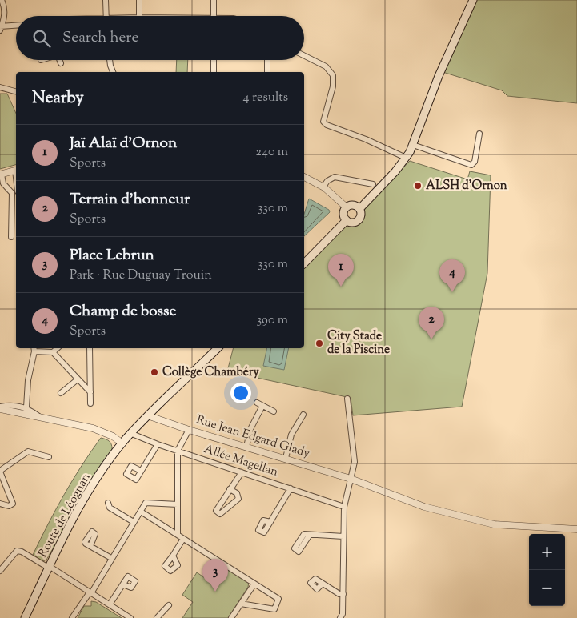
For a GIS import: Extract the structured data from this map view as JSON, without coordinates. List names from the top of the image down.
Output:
{
  "streets": {
    "main road": ["Route de Léognan"],
    "street": ["Rue Jean Edgard Glady", "Allée Magellan"]
  },
  "crossings": [
    ["Rue Jean Edgard Glady", "Route de Léognan"],
    ["Allée Magellan", "Route de Léognan"]
  ],
  "places": ["ALSH d'Ornon", "City Stade de la Piscine", "Collège Chambéry"],
  "page": {
    "search": "Search here",
    "heading": ["Nearby", "4 results"],
    "list": [
      {
        "mark": "1",
        "name": "Jaï Alaï d'Ornon",
        "note": "Sports",
        "value": "240 m"
      },
      {
        "mark": "2",
        "name": "Terrain d'honneur",
        "note": "Sports",
        "value": "330 m"
      },
      {
        "mark": "3",
        "name": "Place Lebrun",
        "note": "Park · Rue Duguay Trouin",
        "value": "330 m"
      },
      {
        "mark": "4",
        "name": "Champ de bosse",
        "note": "Sports",
        "value": "390 m"
      }
    ],
    "pins": [
      "1",
      "4",
      "2",
      "3"
    ],
    "map_buttons": ["+", "−"]
  }
}
